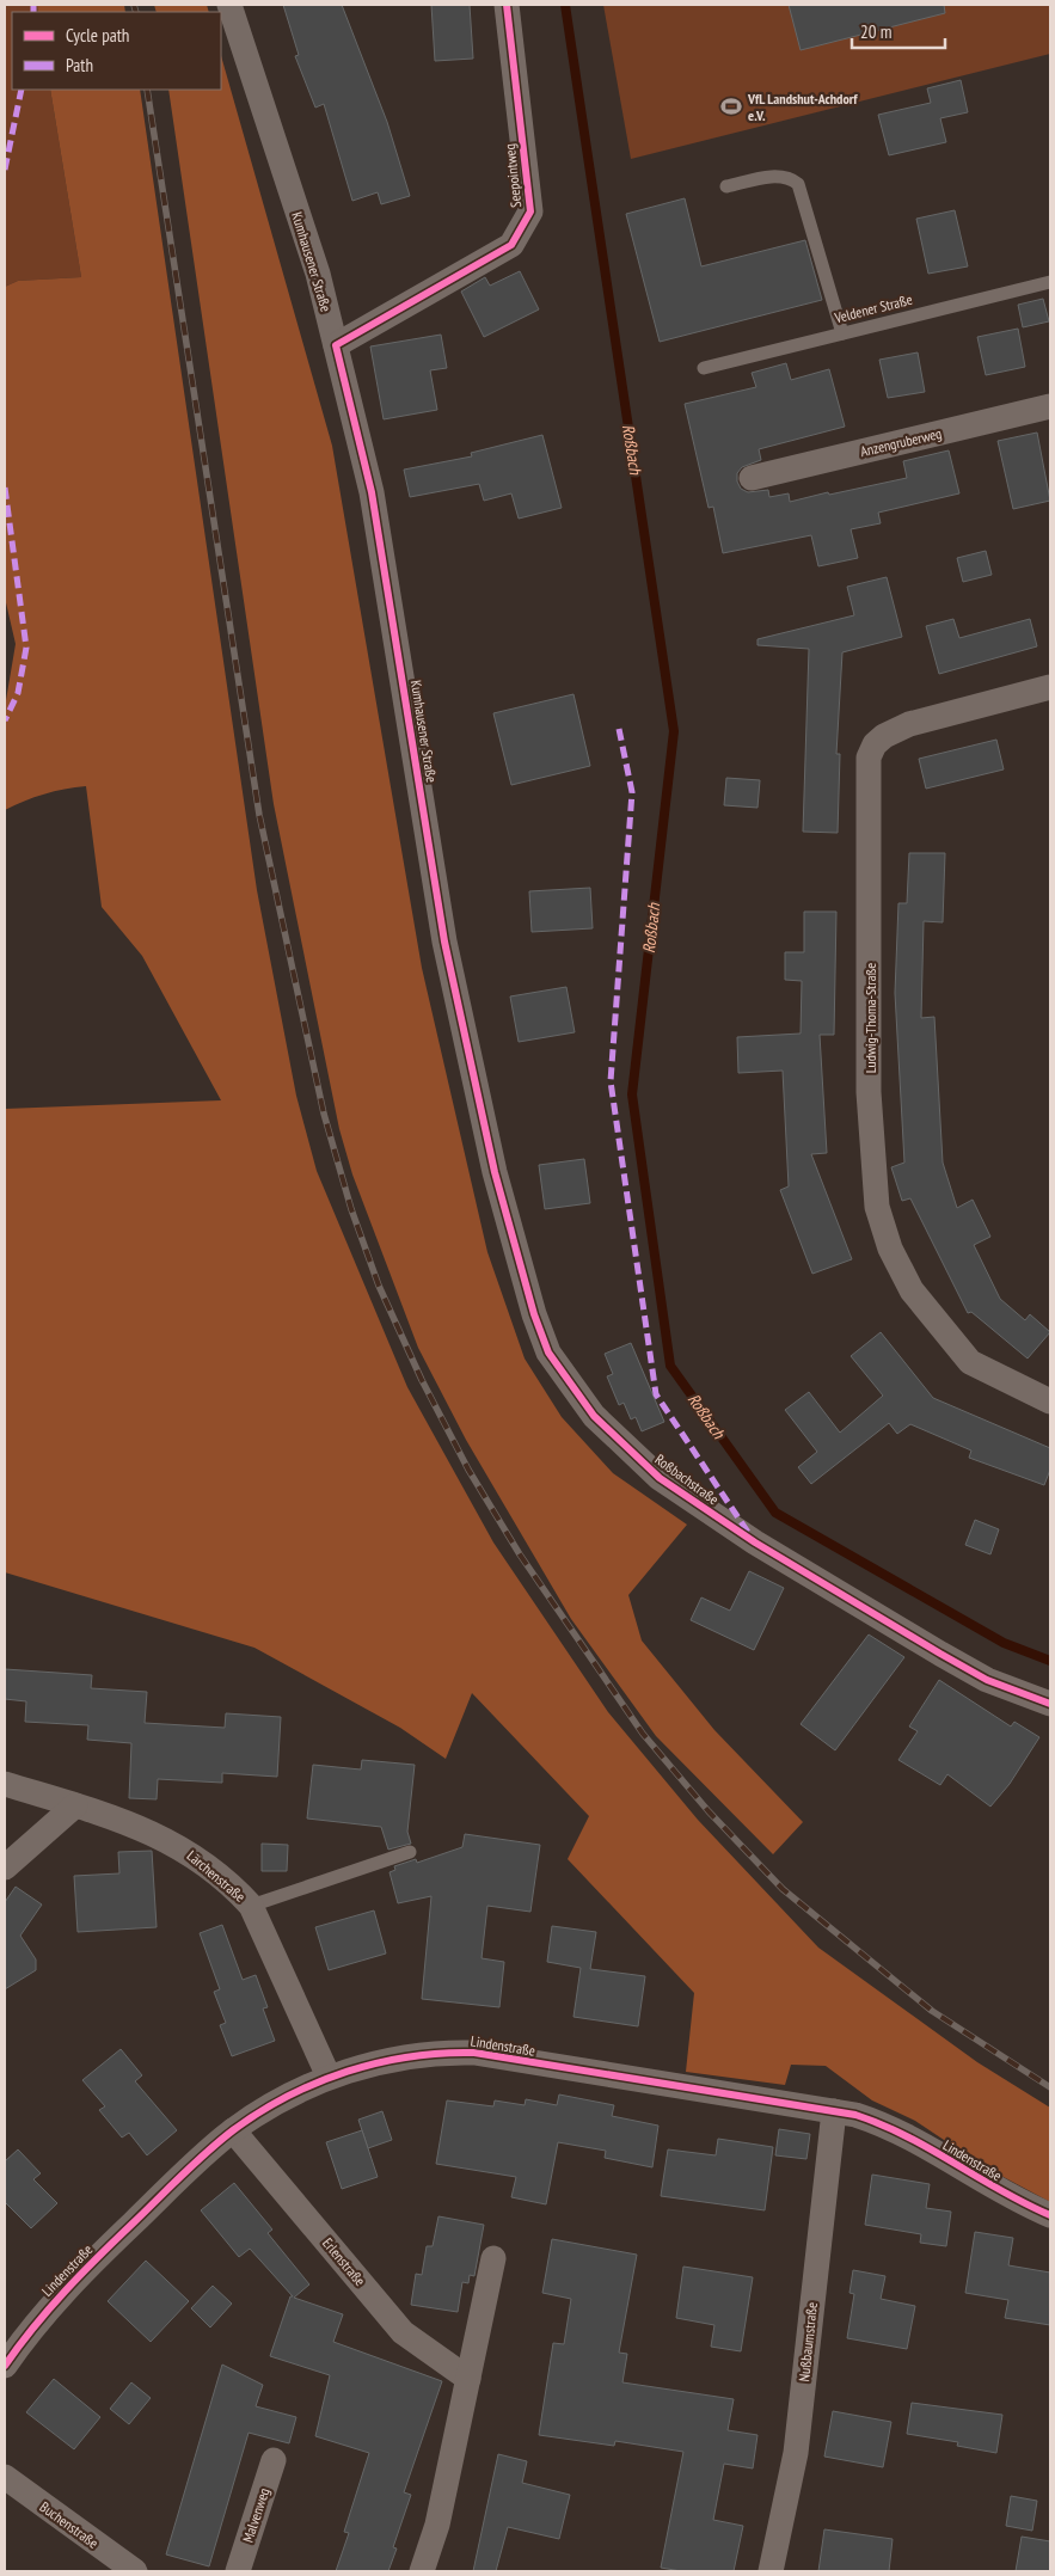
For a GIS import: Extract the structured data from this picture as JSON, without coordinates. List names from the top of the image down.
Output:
{
  "streets": {
    "street": [
      "Seepointweg",
      "Kumhausener Straße",
      "Anzengruberweg",
      "Ludwig-Thoma-Straße",
      "Roßbachstraße",
      "Lärchenstraße",
      "Lindenstraße",
      "Erlenstraße",
      "Nußbaumstraße",
      "Malvenweg",
      "Buchenstraße"
    ],
    "lane": ["Veldener Straße"]
  },
  "crossings": [
    ["Seepointweg", "Kumhausener Straße"],
    ["Kumhausener Straße", "Roßbachstraße"],
    ["Lärchenstraße", "Lindenstraße"],
    ["Lindenstraße", "Erlenstraße"],
    ["Lindenstraße", "Nußbaumstraße"]
  ],
  "water": ["Roßbach"],
  "places": {
    "sports": ["VfL Landshut-Achdorf e.V."]
  },
  "legend": ["Cycle path", "Path"],
  "scale_bar": "20 m"
}
